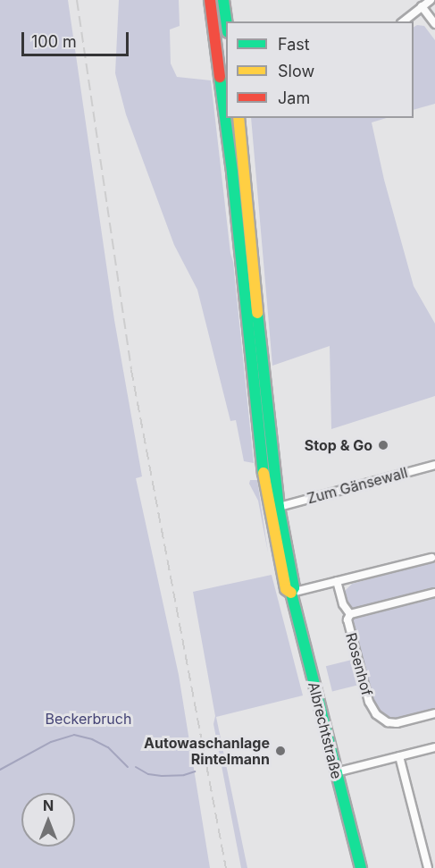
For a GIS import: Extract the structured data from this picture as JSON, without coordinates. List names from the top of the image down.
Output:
{
  "streets": {
    "main road": ["Albrechtstraße"],
    "street": ["Zum Gänsewall", "Rosenhof"]
  },
  "crossings": [
    ["Zum Gänsewall", "Albrechtstraße"]
  ],
  "parks": ["Beckerbruch"],
  "places": ["Stop & Go", "Autowaschanlage Rintelmann"],
  "legend": ["Fast", "Slow", "Jam"],
  "scale_bar": "100 m",
  "north": "top"
}
